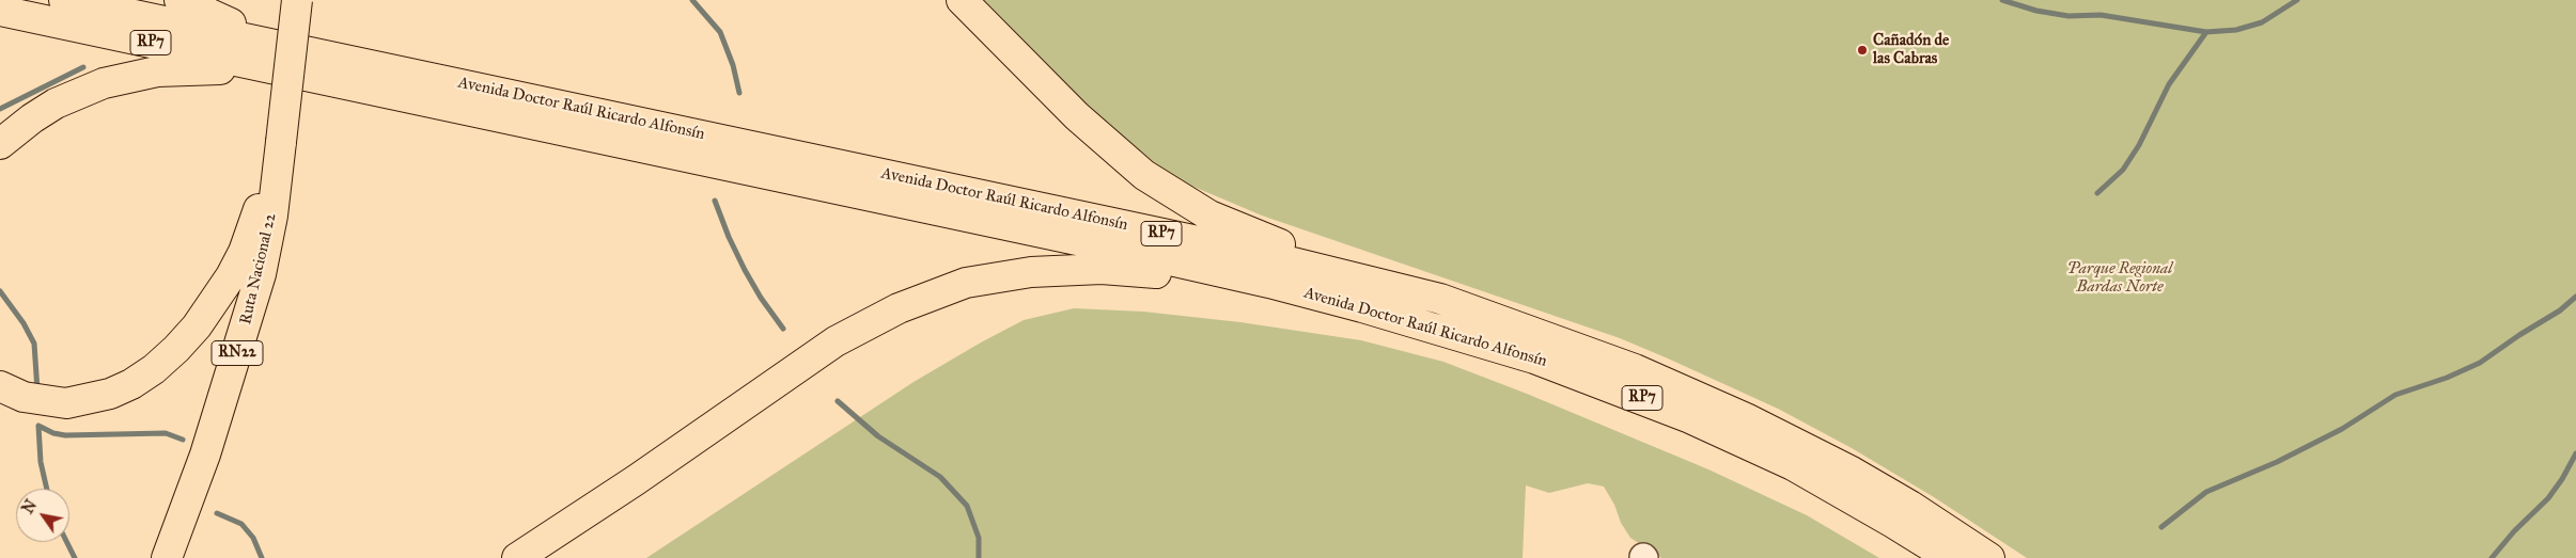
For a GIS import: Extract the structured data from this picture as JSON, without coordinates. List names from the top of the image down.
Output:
{
  "streets": {
    "highway": [
      "RP7",
      "Avenida Doctor Raúl Ricardo Alfonsín",
      "Ruta Nacional 22",
      "RN22"
    ]
  },
  "crossings": [
    ["RP7", "Avenida Doctor Raúl Ricardo Alfonsín"]
  ],
  "parks": ["Parque Regional Bardas Norte"],
  "places": ["Cañadón de las Cabras"],
  "north": "top left"
}
